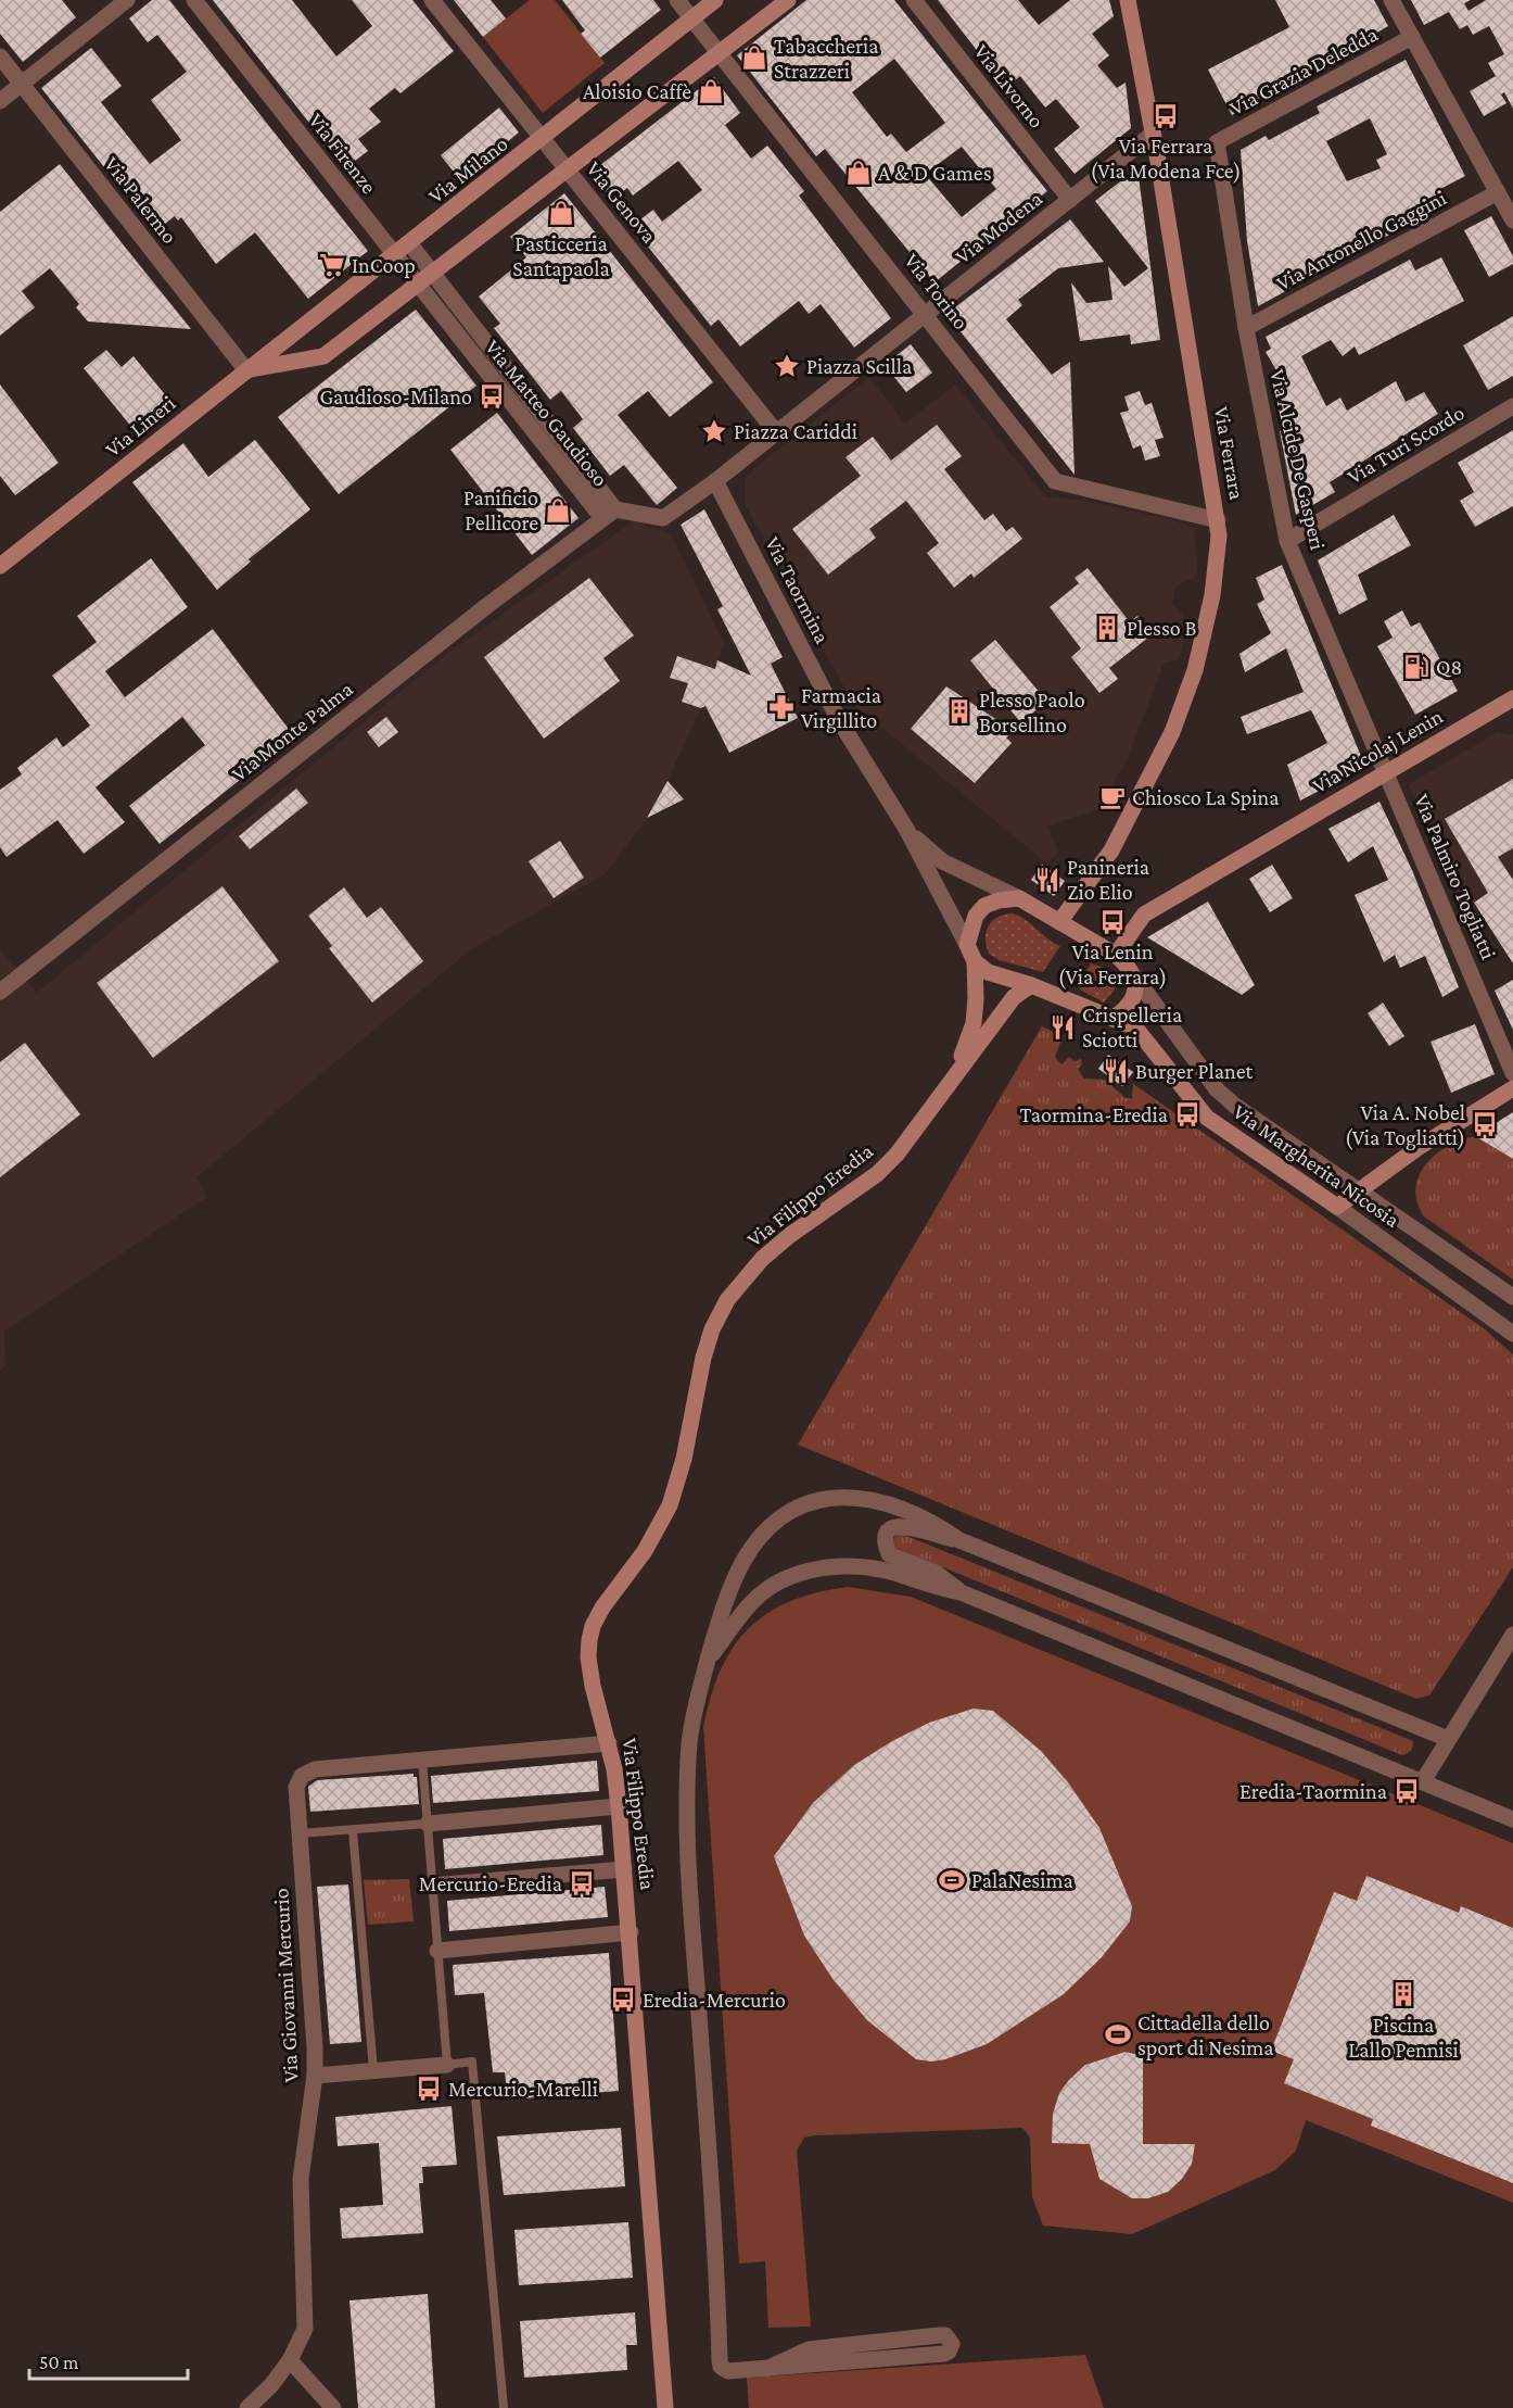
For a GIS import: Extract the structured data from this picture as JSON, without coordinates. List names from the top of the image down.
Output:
{
  "streets": {
    "main road": [
      "Via Milano",
      "Via Lineri",
      "Via Ferrara",
      "Via Nicolaj Lenin",
      "Via Margherita Nicosia",
      "Via Filippo Eredia"
    ],
    "street": [
      "Via Grazia Deledda",
      "Via Livorno",
      "Via Firenze",
      "Via Palermo",
      "Via Genova",
      "Via Modena",
      "Via Antonello Gaggini",
      "Via Torino",
      "Via Matteo Gaudioso",
      "Via Turi Scordo",
      "Via Alcide De Gasperi",
      "Via Taormina",
      "Via Monte Palma",
      "Via Palmiro Togliatti",
      "Via Giovanni Mercurio"
    ]
  },
  "crossings": [
    ["Via Grazia Deledda", "Via Alcide De Gasperi"],
    ["Via Livorno", "Via Modena"],
    ["Via Firenze", "Via Milano"],
    ["Via Firenze", "Via Matteo Gaudioso"],
    ["Via Firenze", "Via Lineri"],
    ["Via Milano", "Via Palermo"],
    ["Via Milano", "Via Genova"],
    ["Via Milano", "Via Torino"],
    ["Via Milano", "Via Lineri"],
    ["Via Palermo", "Via Lineri"],
    ["Via Genova", "Via Modena"],
    ["Via Modena", "Via Torino"],
    ["Via Modena", "Via Matteo Gaudioso"],
    ["Via Modena", "Via Ferrara"],
    ["Via Modena", "Via Taormina"],
    ["Via Modena", "Via Monte Palma"],
    ["Via Antonello Gaggini", "Via Alcide De Gasperi"],
    ["Via Torino", "Via Ferrara"],
    ["Via Matteo Gaudioso", "Via Monte Palma"],
    ["Via Turi Scordo", "Via Alcide De Gasperi"],
    ["Via Alcide De Gasperi", "Via Nicolaj Lenin"],
    ["Via Alcide De Gasperi", "Via Palmiro Togliatti"],
    ["Via Nicolaj Lenin", "Via Palmiro Togliatti"]
  ],
  "places": {
    "shop": [
      "Tabaccheria Strazzeri",
      "Aloisio Caffè",
      "A & D Games",
      "Pasticceria Santapaola",
      "Panificio Pellicore"
    ],
    "bus stop": [
      "Via Ferrara (Via Modena Fce)",
      "Gaudioso-Milano",
      "Via Lenin (Via Ferrara)",
      "Taormina-Eredia",
      "Via A. Nobel (Via Togliatti)",
      "Eredia-Taormina",
      "Mercurio-Eredia",
      "Eredia-Mercurio",
      "Mercurio-Marelli"
    ],
    "supermarket": ["InCoop"],
    "place": ["Piazza Scilla", "Piazza Cariddi"],
    "building": ["Plesso B", "Plesso Paolo Borsellino", "Piscina Lallo Pennisi"],
    "fuel station": ["Q8"],
    "pharmacy": ["Farmacia Virgillito"],
    "cafe": ["Chiosco La Spina"],
    "restaurant": ["Panineria Zio Elio", "Crispelleria Sciotti", "Burger Planet"],
    "sports": ["PalaNesima", "Cittadella dello sport di Nesima"]
  },
  "scale_bar": "50 m"
}
